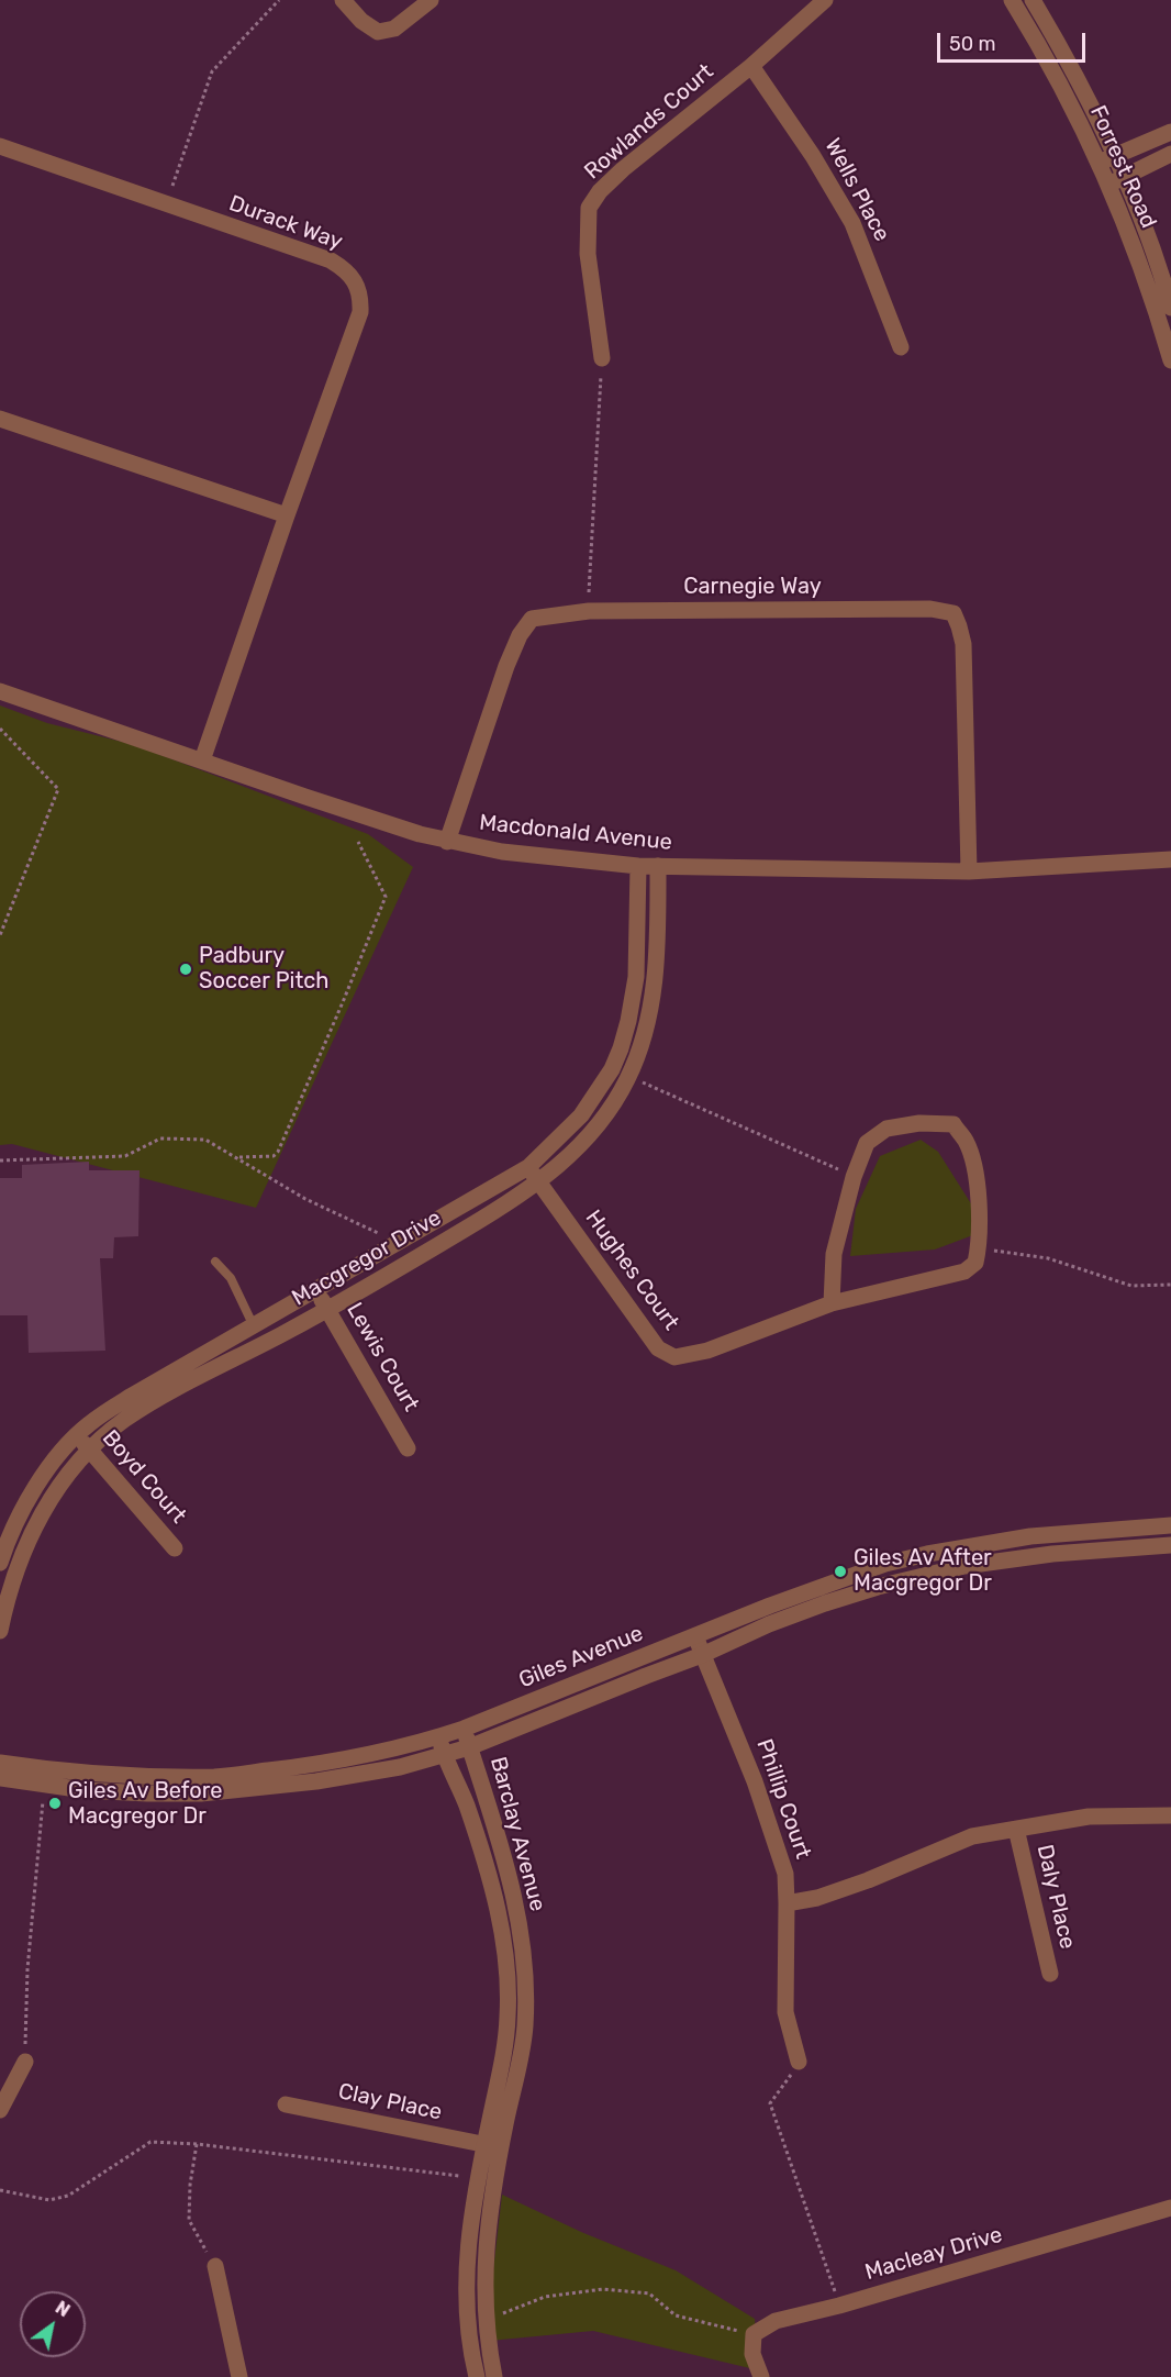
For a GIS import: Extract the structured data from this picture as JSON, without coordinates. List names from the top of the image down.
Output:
{
  "streets": {
    "street": [
      "Rowlands Court",
      "Forrest Road",
      "Wells Place",
      "Durack Way",
      "Carnegie Way",
      "Macdonald Avenue",
      "Macgregor Drive",
      "Hughes Court",
      "Lewis Court",
      "Boyd Court",
      "Giles Avenue",
      "Phillip Court",
      "Barclay Avenue",
      "Daly Place",
      "Clay Place",
      "Macleay Drive"
    ]
  },
  "crossings": [
    ["Rowlands Court", "Wells Place"],
    ["Durack Way", "Macdonald Avenue"],
    ["Carnegie Way", "Macdonald Avenue"],
    ["Macdonald Avenue", "Macgregor Drive"],
    ["Macgregor Drive", "Hughes Court"],
    ["Macgregor Drive", "Lewis Court"],
    ["Macgregor Drive", "Boyd Court"],
    ["Giles Avenue", "Phillip Court"],
    ["Giles Avenue", "Barclay Avenue"],
    ["Barclay Avenue", "Clay Place"]
  ],
  "places": ["Padbury Soccer Pitch", "Giles Av After Macgregor Dr", "Giles Av Before Macgregor Dr"],
  "scale_bar": "50 m",
  "north": "top right"
}
